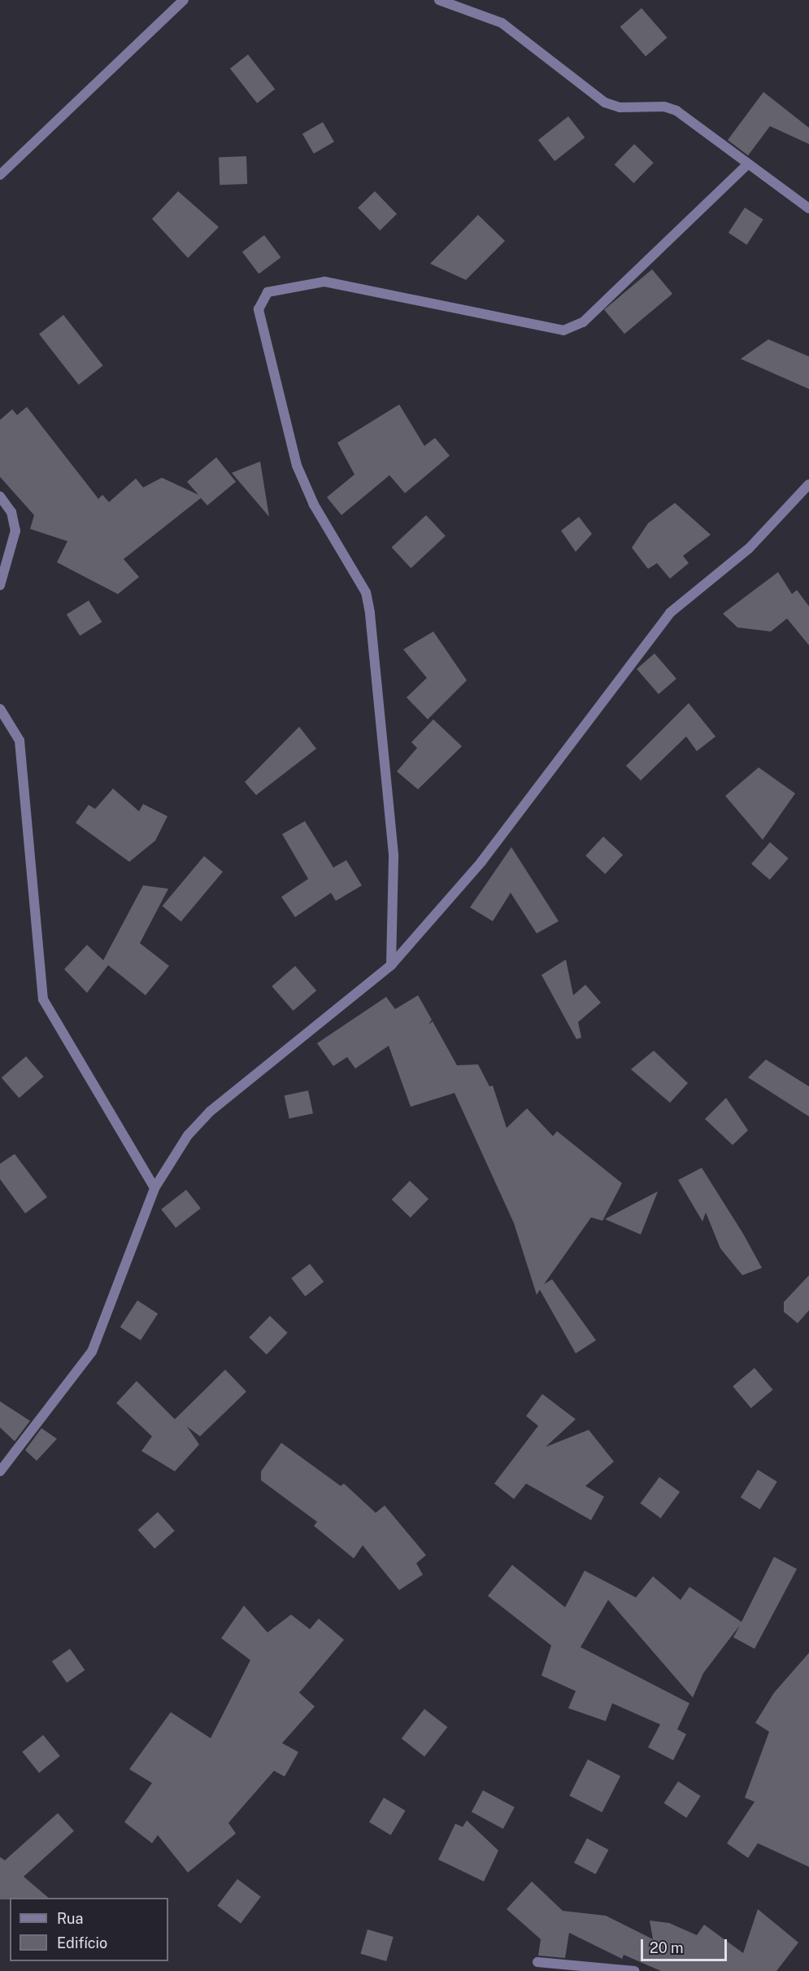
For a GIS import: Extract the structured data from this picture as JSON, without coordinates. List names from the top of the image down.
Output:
{
  "legend": ["Rua", "Edifício"],
  "scale_bar": "20 m"
}
